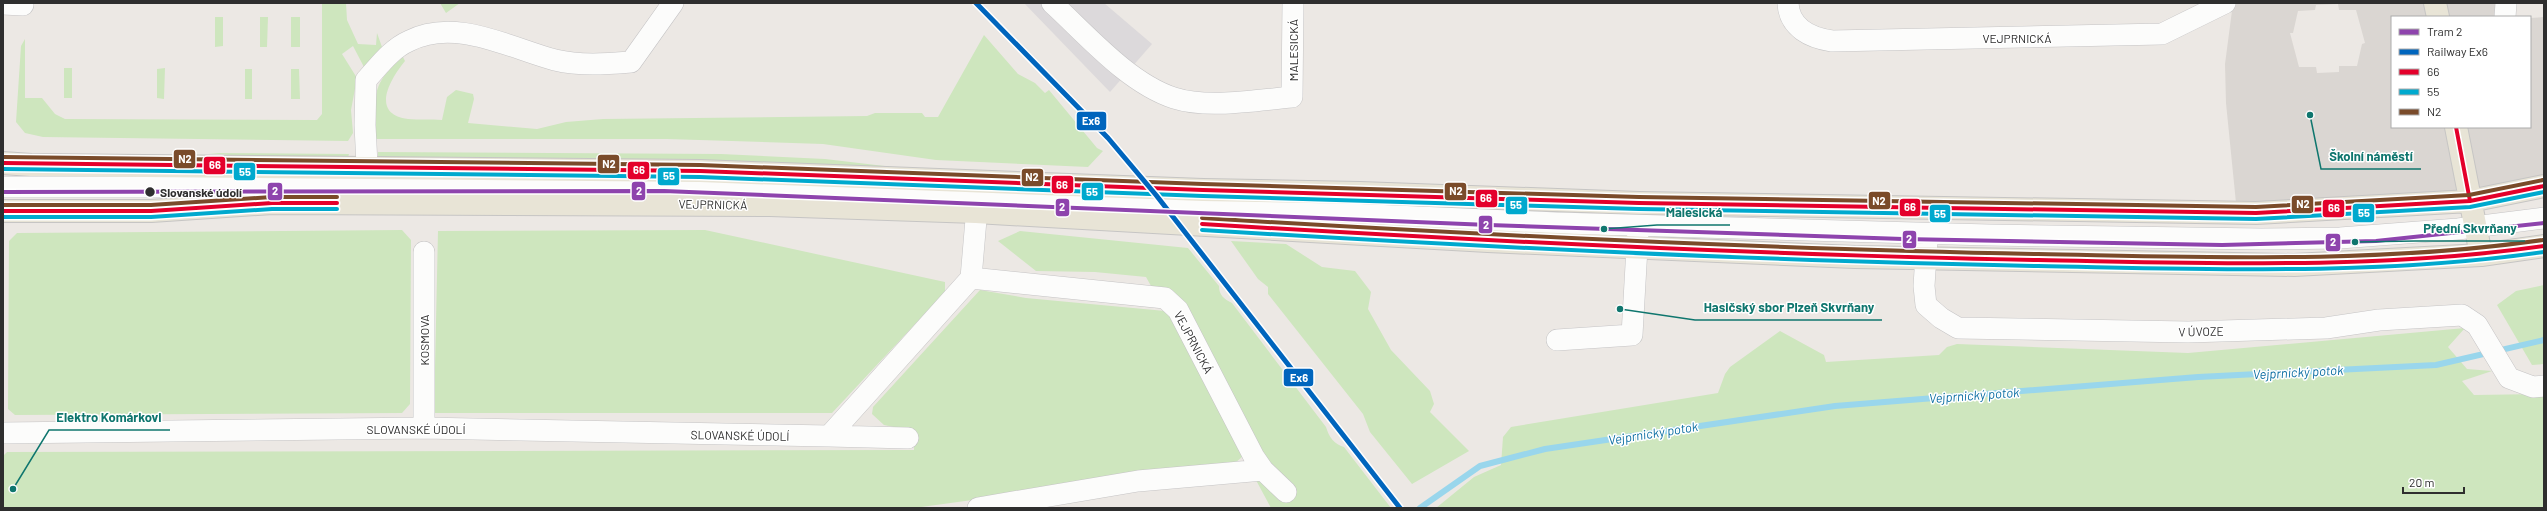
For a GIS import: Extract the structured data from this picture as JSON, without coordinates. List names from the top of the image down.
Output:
{
  "streets": {
    "main road": ["VEJPRNICKÁ"],
    "street": [
      "MALESICKÁ",
      "V ÚVOZE",
      "KOSMOVA",
      "SLOVANSKÉ ÚDOLÍ"
    ]
  },
  "crossings": [
    ["VEJPRNICKÁ", "V ÚVOZE"],
    ["KOSMOVA", "SLOVANSKÉ ÚDOLÍ"]
  ],
  "water": ["Vejprnický potok"],
  "places": [
    "Školní náměstí",
    "Slovanské údolí",
    "Malesická",
    "Přední Skvrňany",
    "Hasičský sbor Plzeň Skvrňany",
    "Elektro Komárkovi"
  ],
  "lines": [
    "rail line Ex6",
    "transit line 66",
    "transit line N2",
    "transit line 55",
    "tram line 2"
  ],
  "legend": [
    "Tram 2",
    "Railway Ex6",
    "66",
    "55",
    "N2"
  ],
  "scale_bar": "20 m"
}
